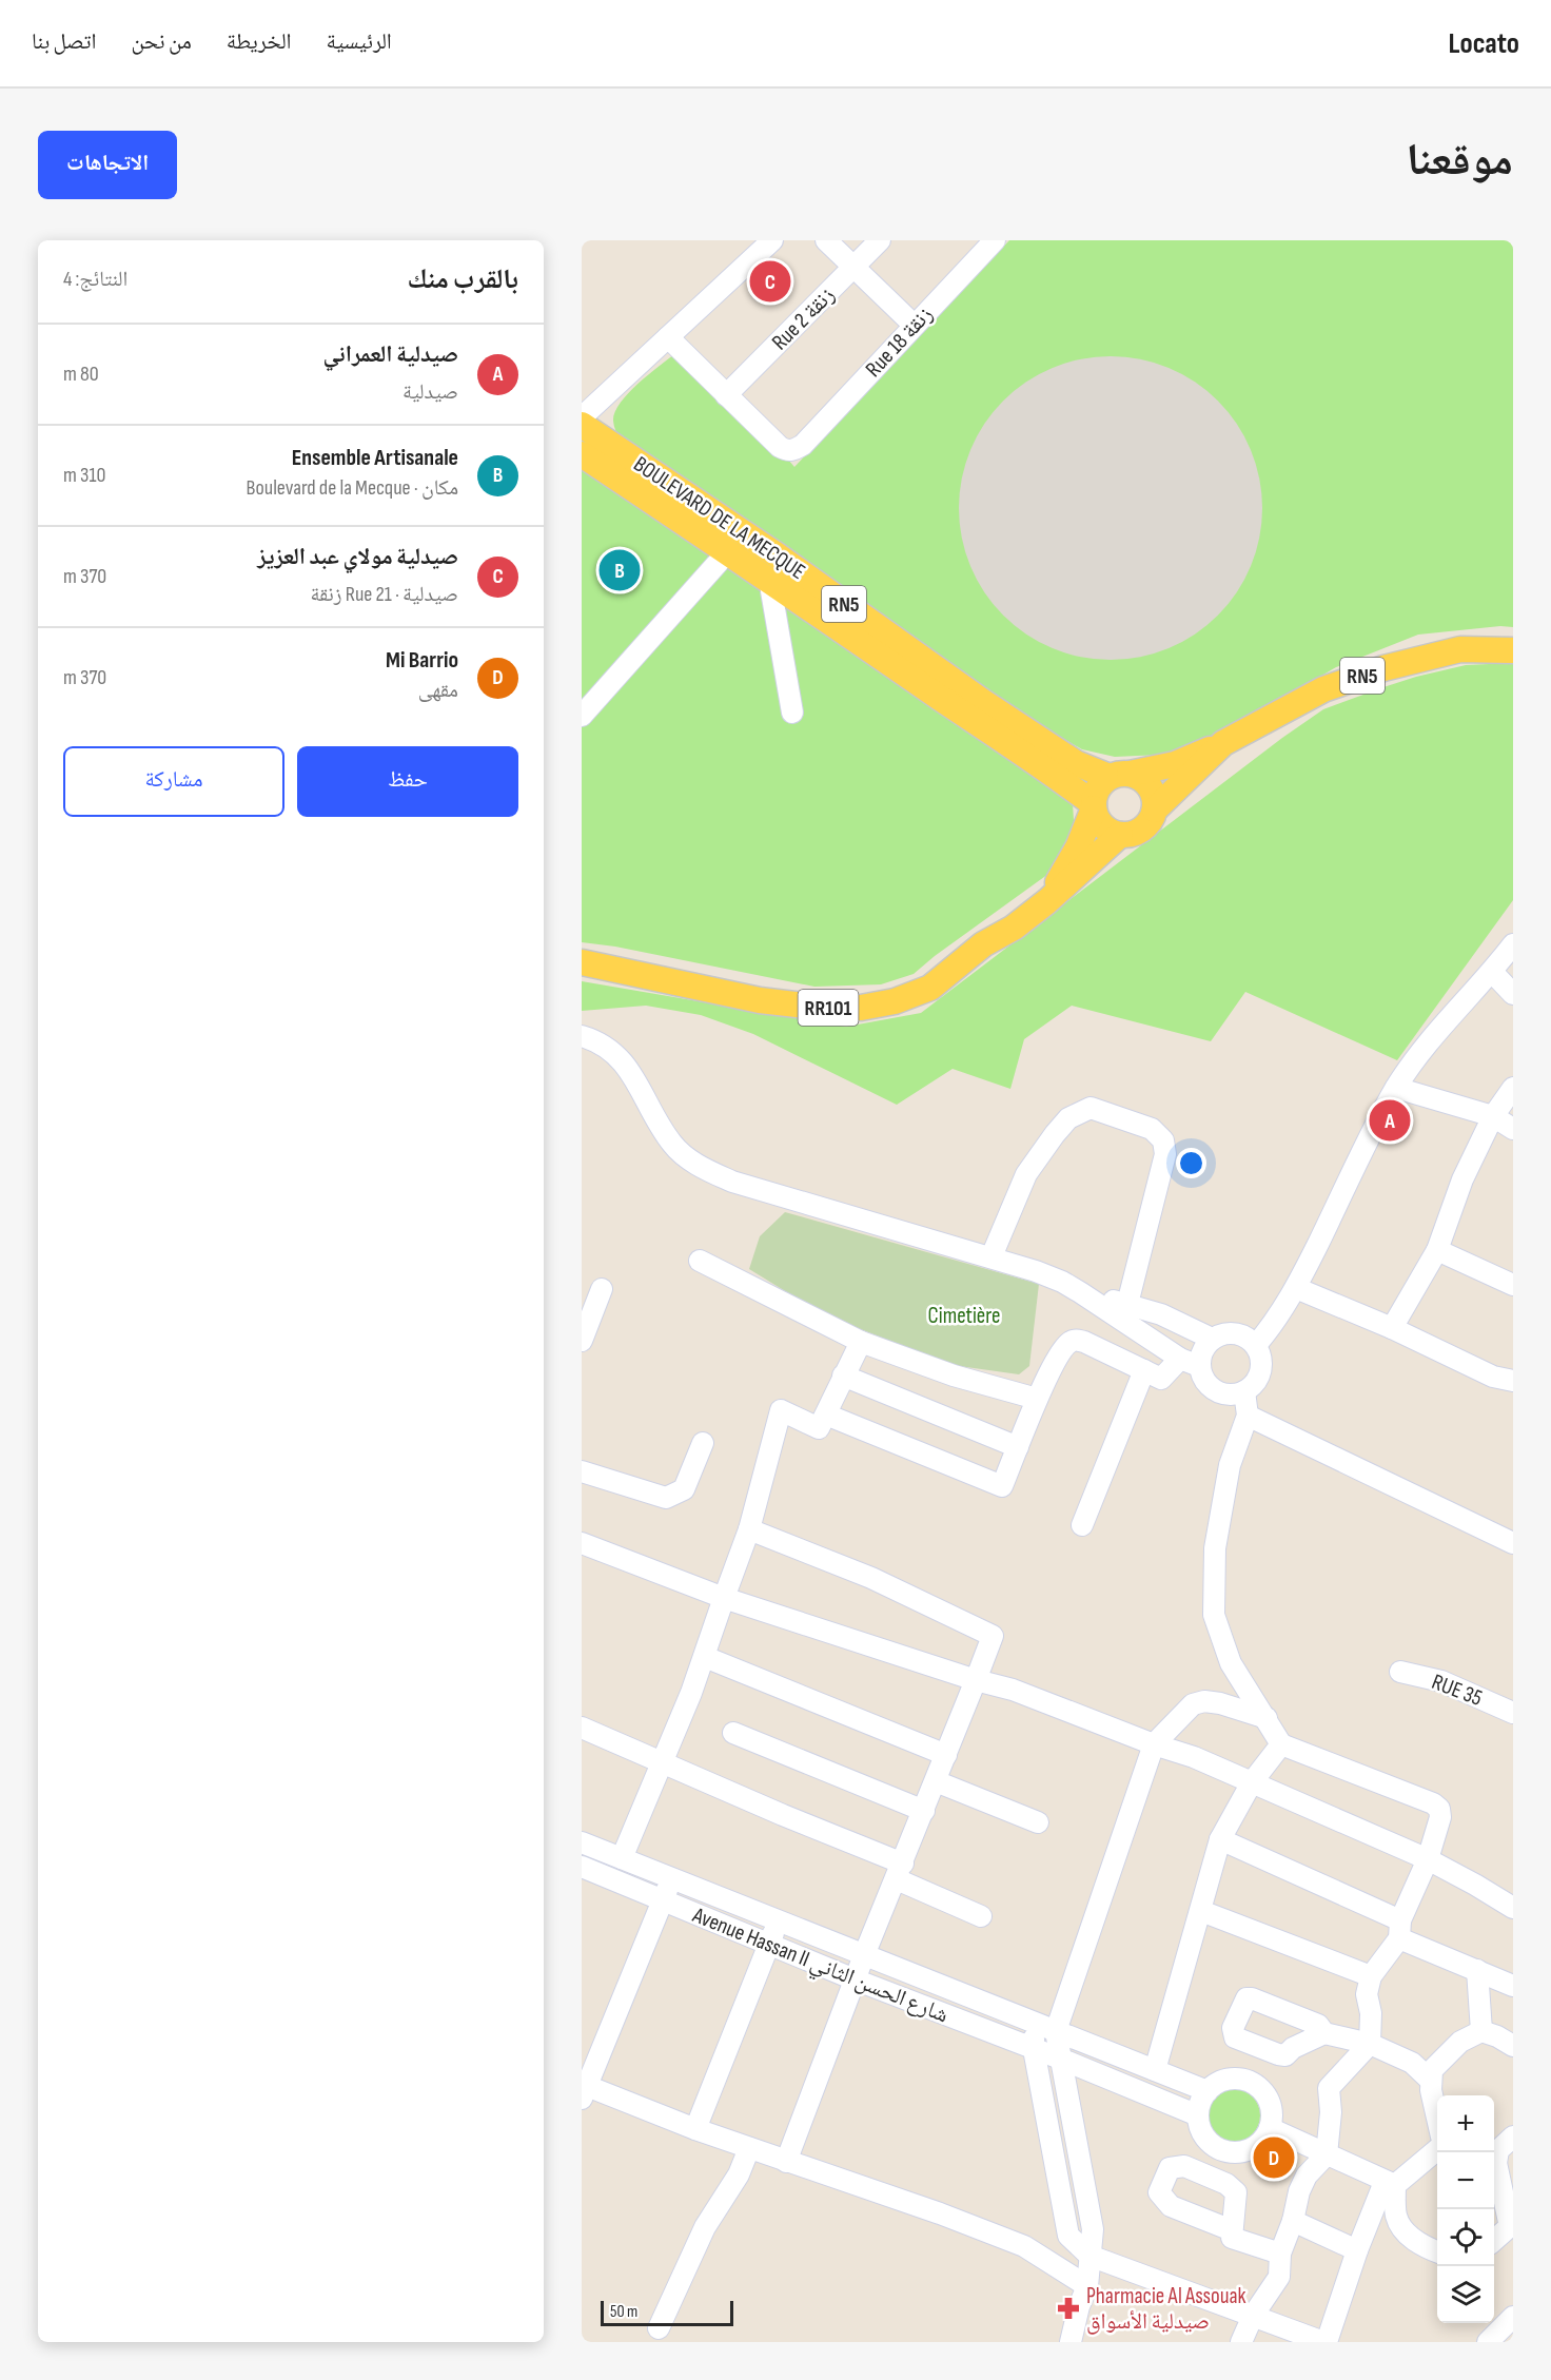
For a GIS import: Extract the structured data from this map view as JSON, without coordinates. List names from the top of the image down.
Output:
{
  "streets": {
    "main road": ["BOULEVARD DE LA MECQUE", "RN5", "RR101"],
    "street": [
      "Rue 2 زنقة",
      "Rue 18 زنقة",
      "RUE 35",
      "Avenue Hassan II شارع الحسن الثاني"
    ]
  },
  "crossings": [
    ["Rue 2 زنقة", "Rue 18 زنقة"],
    ["BOULEVARD DE LA MECQUE", "RN5"],
    ["BOULEVARD DE LA MECQUE", "RR101"],
    ["RN5", "RR101"]
  ],
  "parks": ["Cimetière"],
  "places": {
    "pharmacy": ["Pharmacie Al Assouak صيدلية الأسواق"]
  },
  "scale_bar": "50 m",
  "page": {
    "header": "Locato",
    "nav": [
      "الرئيسية",
      "الخريطة",
      "من نحن",
      "اتصل بنا"
    ],
    "title": "موقعنا",
    "buttons": [
      "الاتجاهات",
      ["حفظ", "مشاركة"]
    ],
    "heading": ["بالقرب منك", "النتائج: 4"],
    "pins": [
      "C",
      "B",
      "A",
      "D"
    ],
    "list": [
      {
        "mark": "A",
        "name": "صيدلية العمراني",
        "note": "صيدلية",
        "value": "80 m"
      },
      {
        "mark": "B",
        "name": "Ensemble Artisanale",
        "note": "مكان · Boulevard de la Mecque",
        "value": "310 m"
      },
      {
        "mark": "C",
        "name": "صيدلية مولاي عبد العزيز",
        "note": "صيدلية · Rue 21 زنقة",
        "value": "370 m"
      },
      {
        "mark": "D",
        "name": "Mi Barrio",
        "note": "مقهى",
        "value": "370 m"
      }
    ],
    "map_buttons": ["+", "−"],
    "scale": "50 m"
  }
}
